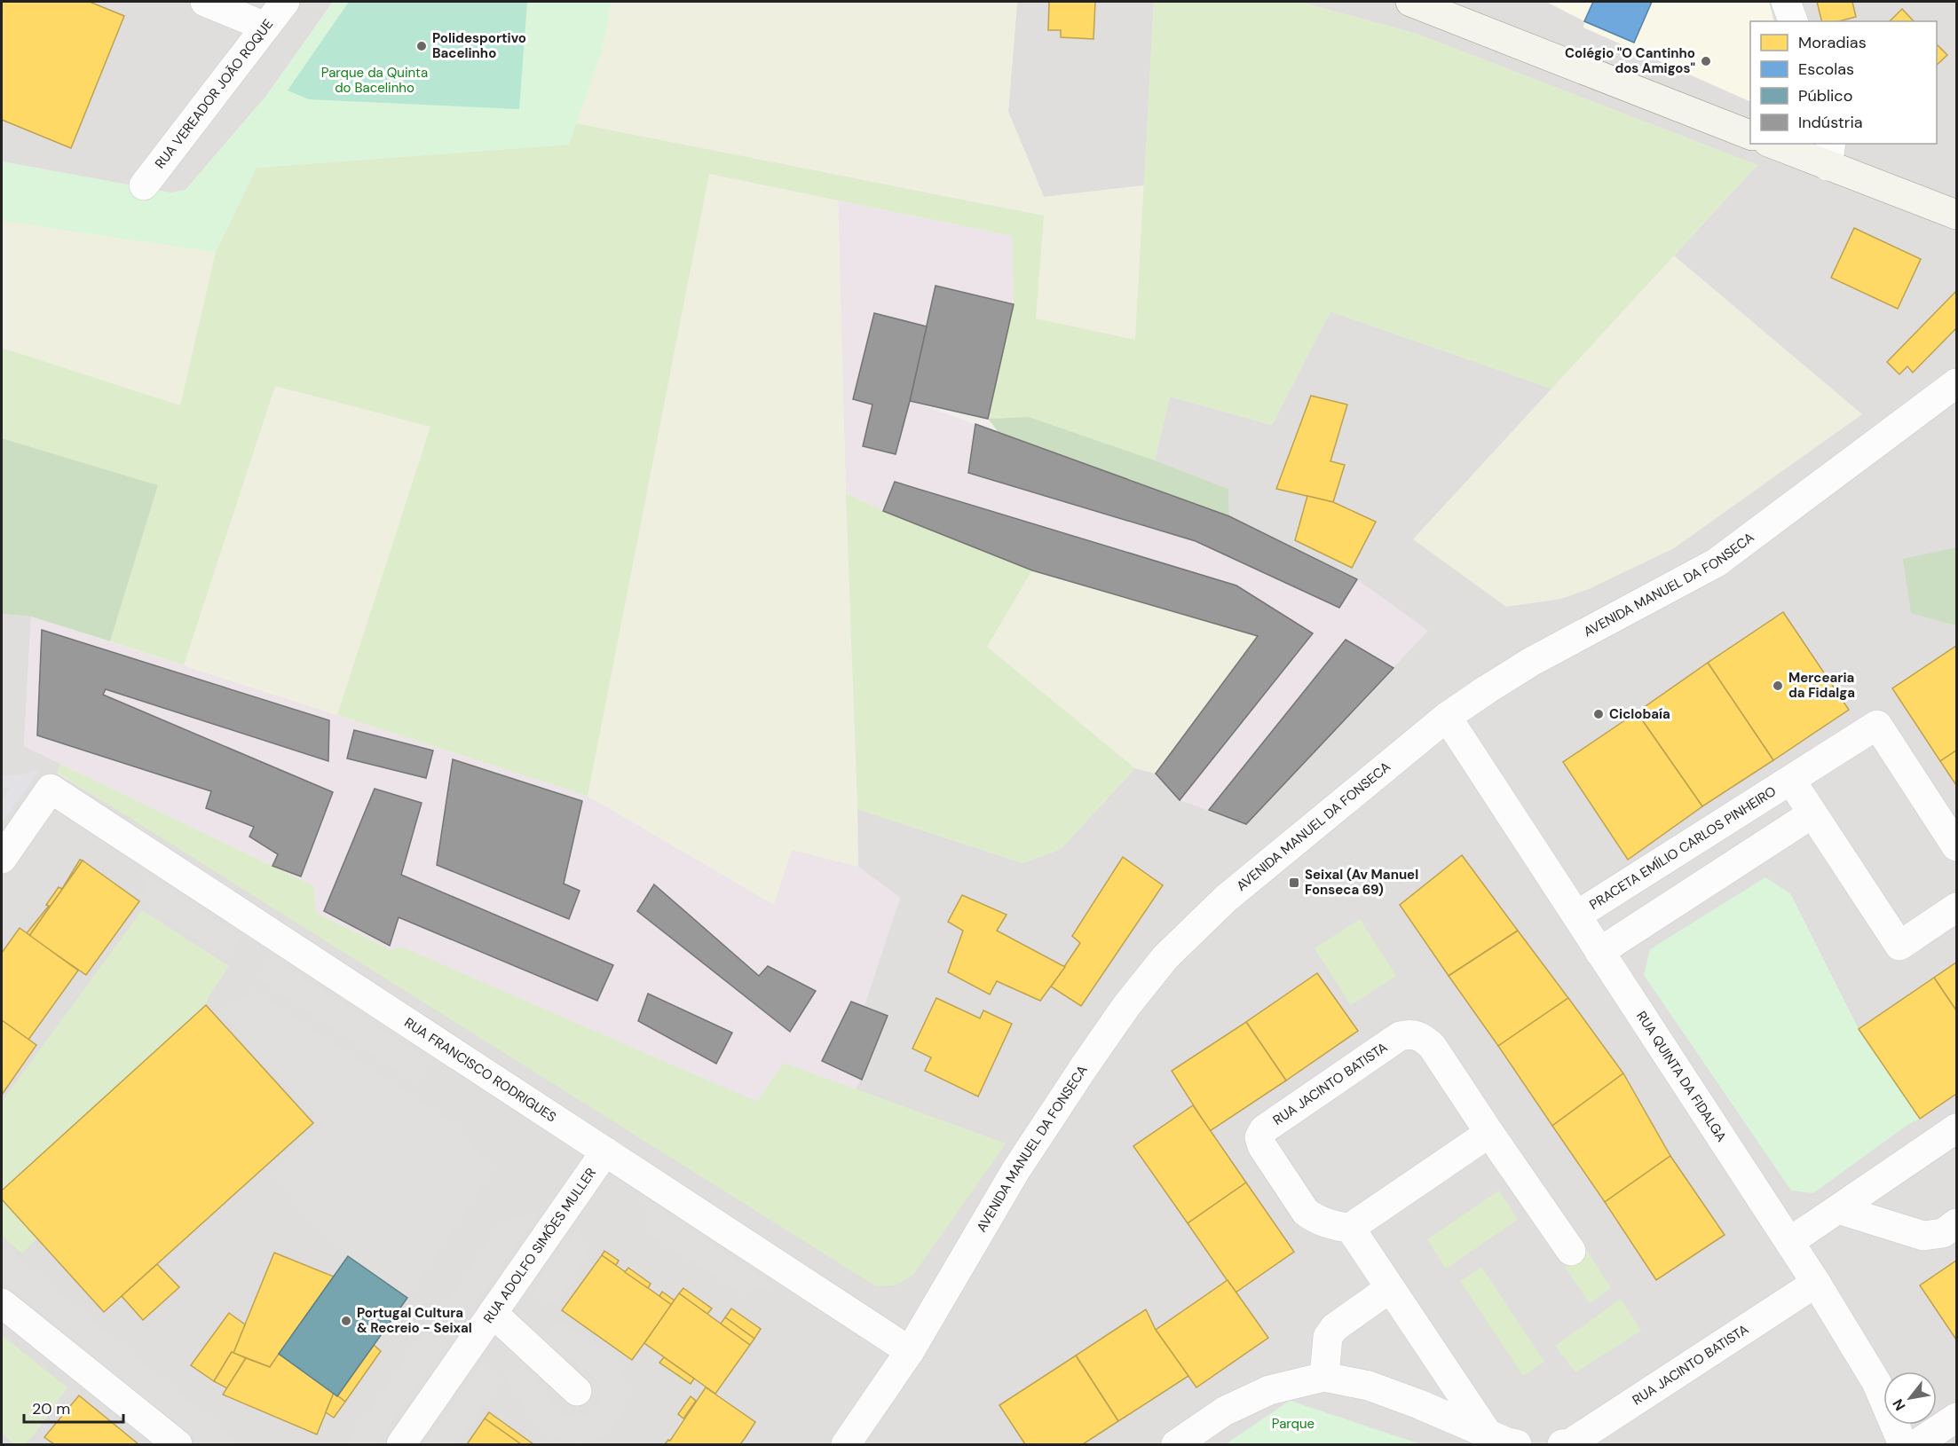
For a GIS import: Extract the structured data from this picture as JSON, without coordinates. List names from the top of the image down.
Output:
{
  "streets": {
    "street": [
      "RUA VEREADOR JOÃO ROQUE",
      "AVENIDA MANUEL DA FONSECA",
      "PRACETA EMÍLIO CARLOS PINHEIRO",
      "RUA FRANCISCO RODRIGUES",
      "RUA QUINTA DA FIDALGA",
      "RUA JACINTO BATISTA",
      "RUA ADOLFO SIMÕES MULLER"
    ]
  },
  "crossings": [
    ["AVENIDA MANUEL DA FONSECA", "RUA FRANCISCO RODRIGUES"],
    ["AVENIDA MANUEL DA FONSECA", "RUA QUINTA DA FIDALGA"],
    ["PRACETA EMÍLIO CARLOS PINHEIRO", "RUA QUINTA DA FIDALGA"],
    ["RUA FRANCISCO RODRIGUES", "RUA ADOLFO SIMÕES MULLER"],
    ["RUA QUINTA DA FIDALGA", "RUA JACINTO BATISTA"]
  ],
  "parks": ["Parque da Quinta do Bacelinho", "Parque"],
  "places": {
    "other": [
      "Polidesportivo Bacelinho",
      "Colégio \"O Cantinho dos Amigos\"",
      "Mercearia da Fidalga",
      "Ciclobaía",
      "Portugal Cultura & Recreio - Seixal"
    ],
    "transit": ["Seixal (Av Manuel Fonseca 69)"]
  },
  "legend": [
    "Moradias",
    "Escolas",
    "Público",
    "Indústria"
  ],
  "scale_bar": "20 m",
  "north": "bottom left"
}
